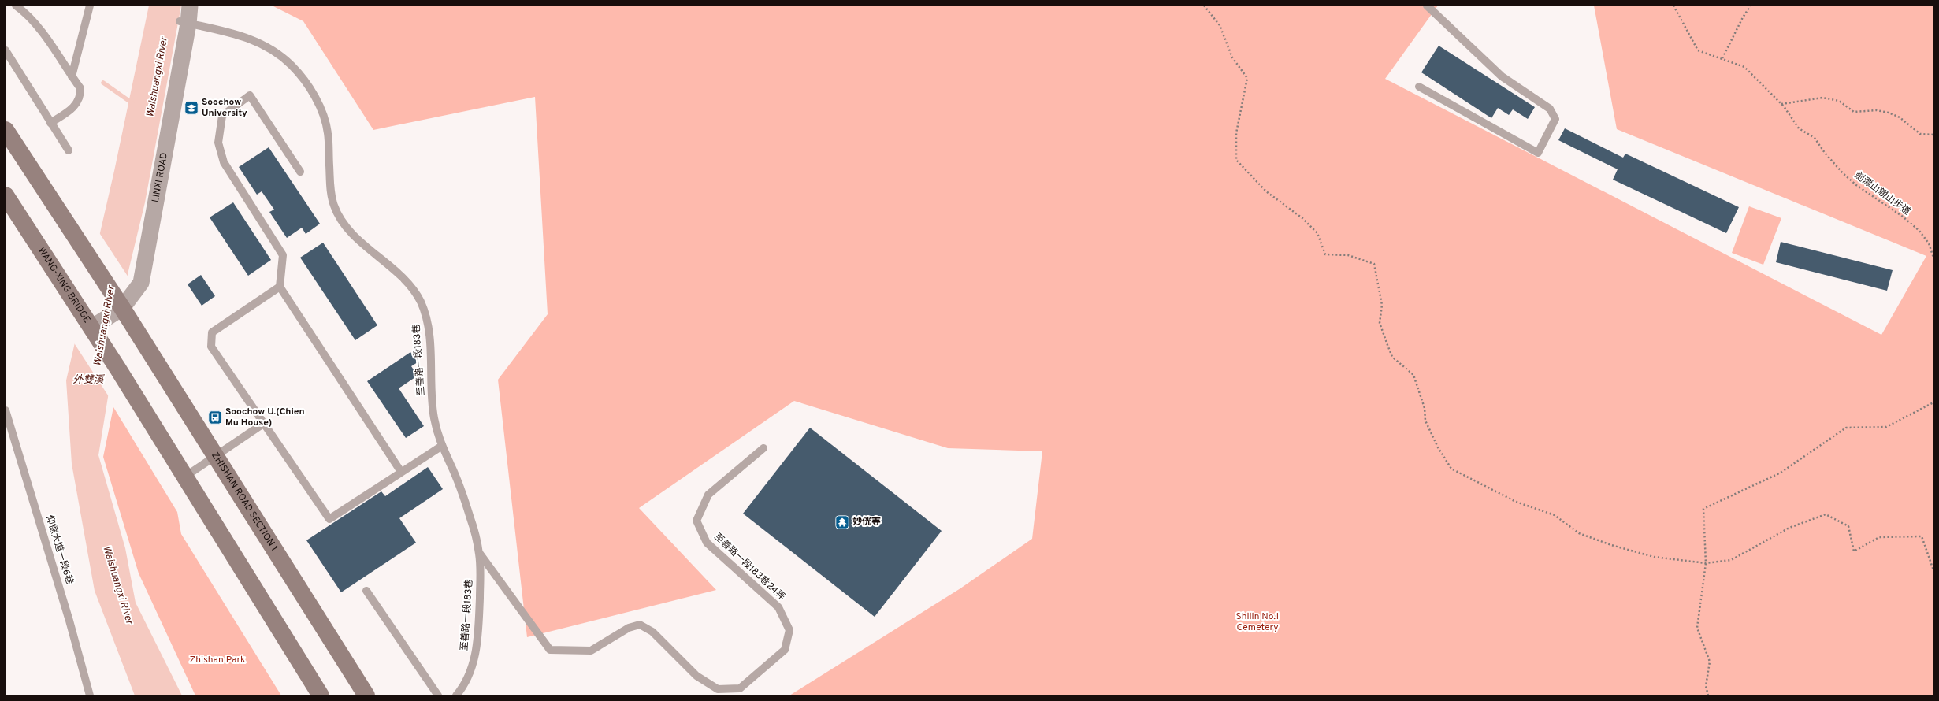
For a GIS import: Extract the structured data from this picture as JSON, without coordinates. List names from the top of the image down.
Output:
{
  "streets": {
    "main road": ["WANG-XING BRIDGE", "ZHISHAN ROAD SECTION 1"],
    "street": ["LINXI ROAD"],
    "lane": ["至善路一段183巷", "仰德大道一段6巷", "至善路一段183巷24弄"],
    "path": ["劍潭山親山步道"]
  },
  "crossings": [
    ["LINXI ROAD", "WANG-XING BRIDGE"],
    ["LINXI ROAD", "至善路一段183巷"],
    ["LINXI ROAD", "ZHISHAN ROAD SECTION 1"],
    ["至善路一段183巷", "至善路一段183巷24弄"]
  ],
  "water": ["Waishuangxi River", "外雙溪"],
  "parks": ["Shilin No.1 Cemetery", "Zhishan Park"],
  "places": {
    "school or university": ["Soochow University"],
    "bus stop": ["Soochow U.(Chien Mu House)"],
    "temple": ["妙侊寺"]
  }
}
